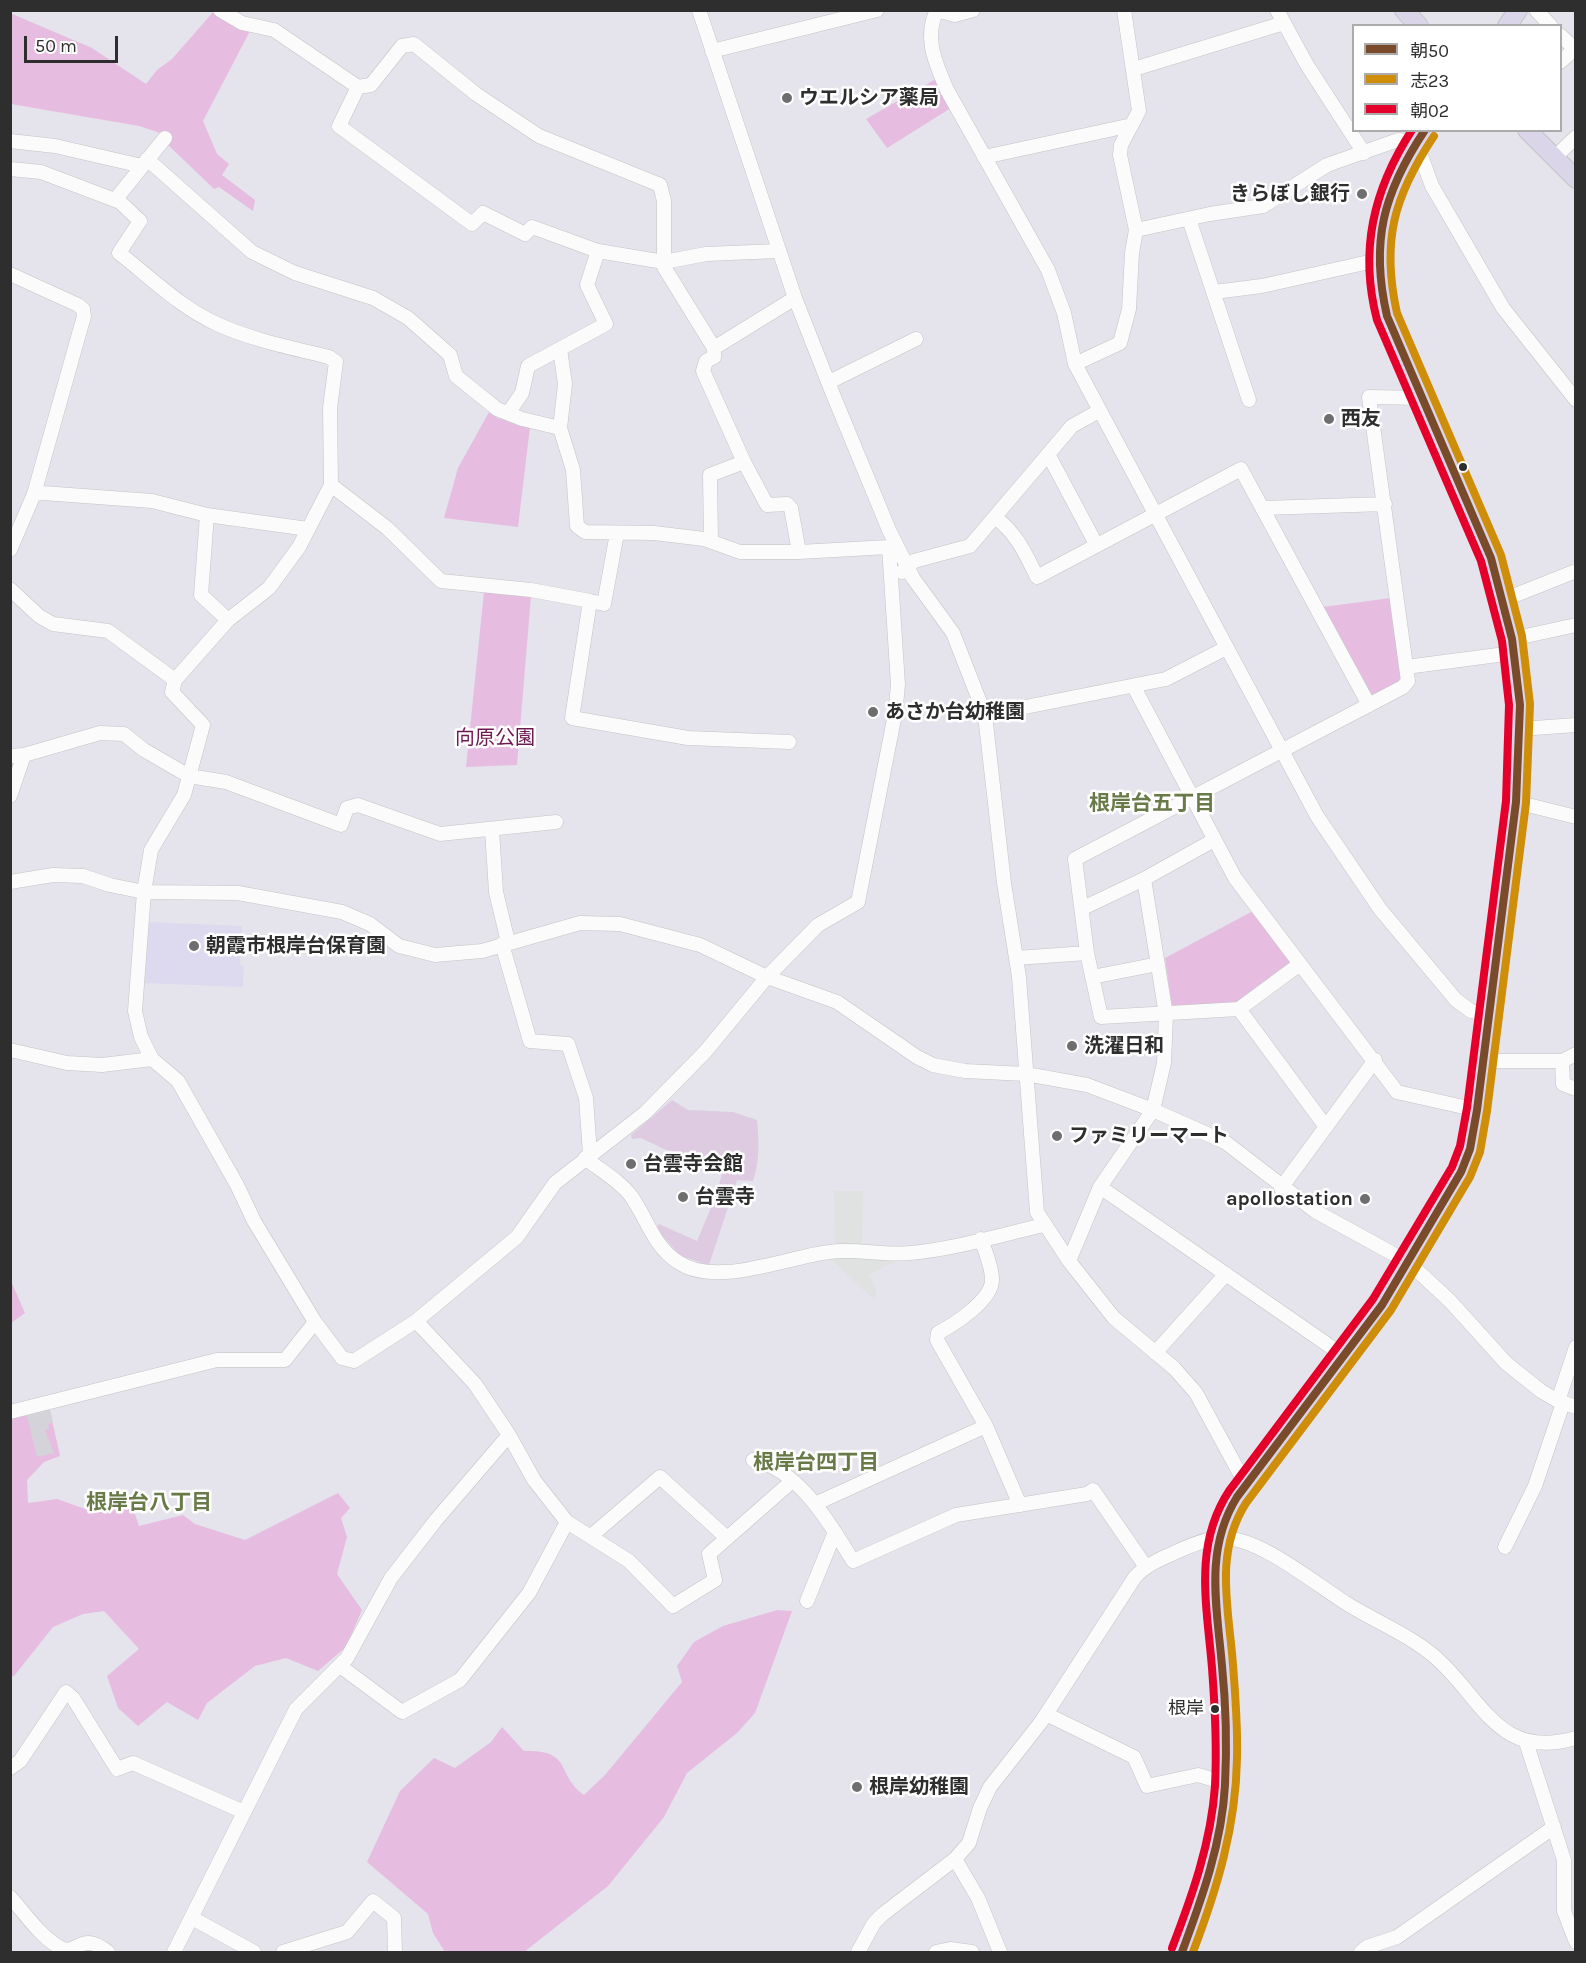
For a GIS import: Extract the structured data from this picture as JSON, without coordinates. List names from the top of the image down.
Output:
{
  "districts": ["根岸台五丁目", "根岸台四丁目", "根岸台八丁目"],
  "parks": ["向原公園"],
  "places": [
    "ウエルシア薬局",
    "きらぼし銀行",
    "西友",
    "あさか台幼稚園",
    "朝霞市根岸台保育園",
    "洗濯日和",
    "ファミリーマート",
    "台雲寺会館",
    "台雲寺",
    "apollostation",
    "根岸",
    "根岸幼稚園"
  ],
  "lines": ["transit line 朝50", "transit line 朝02", "transit line 志23"],
  "legend": ["朝50", "志23", "朝02"],
  "scale_bar": "50 m"
}
